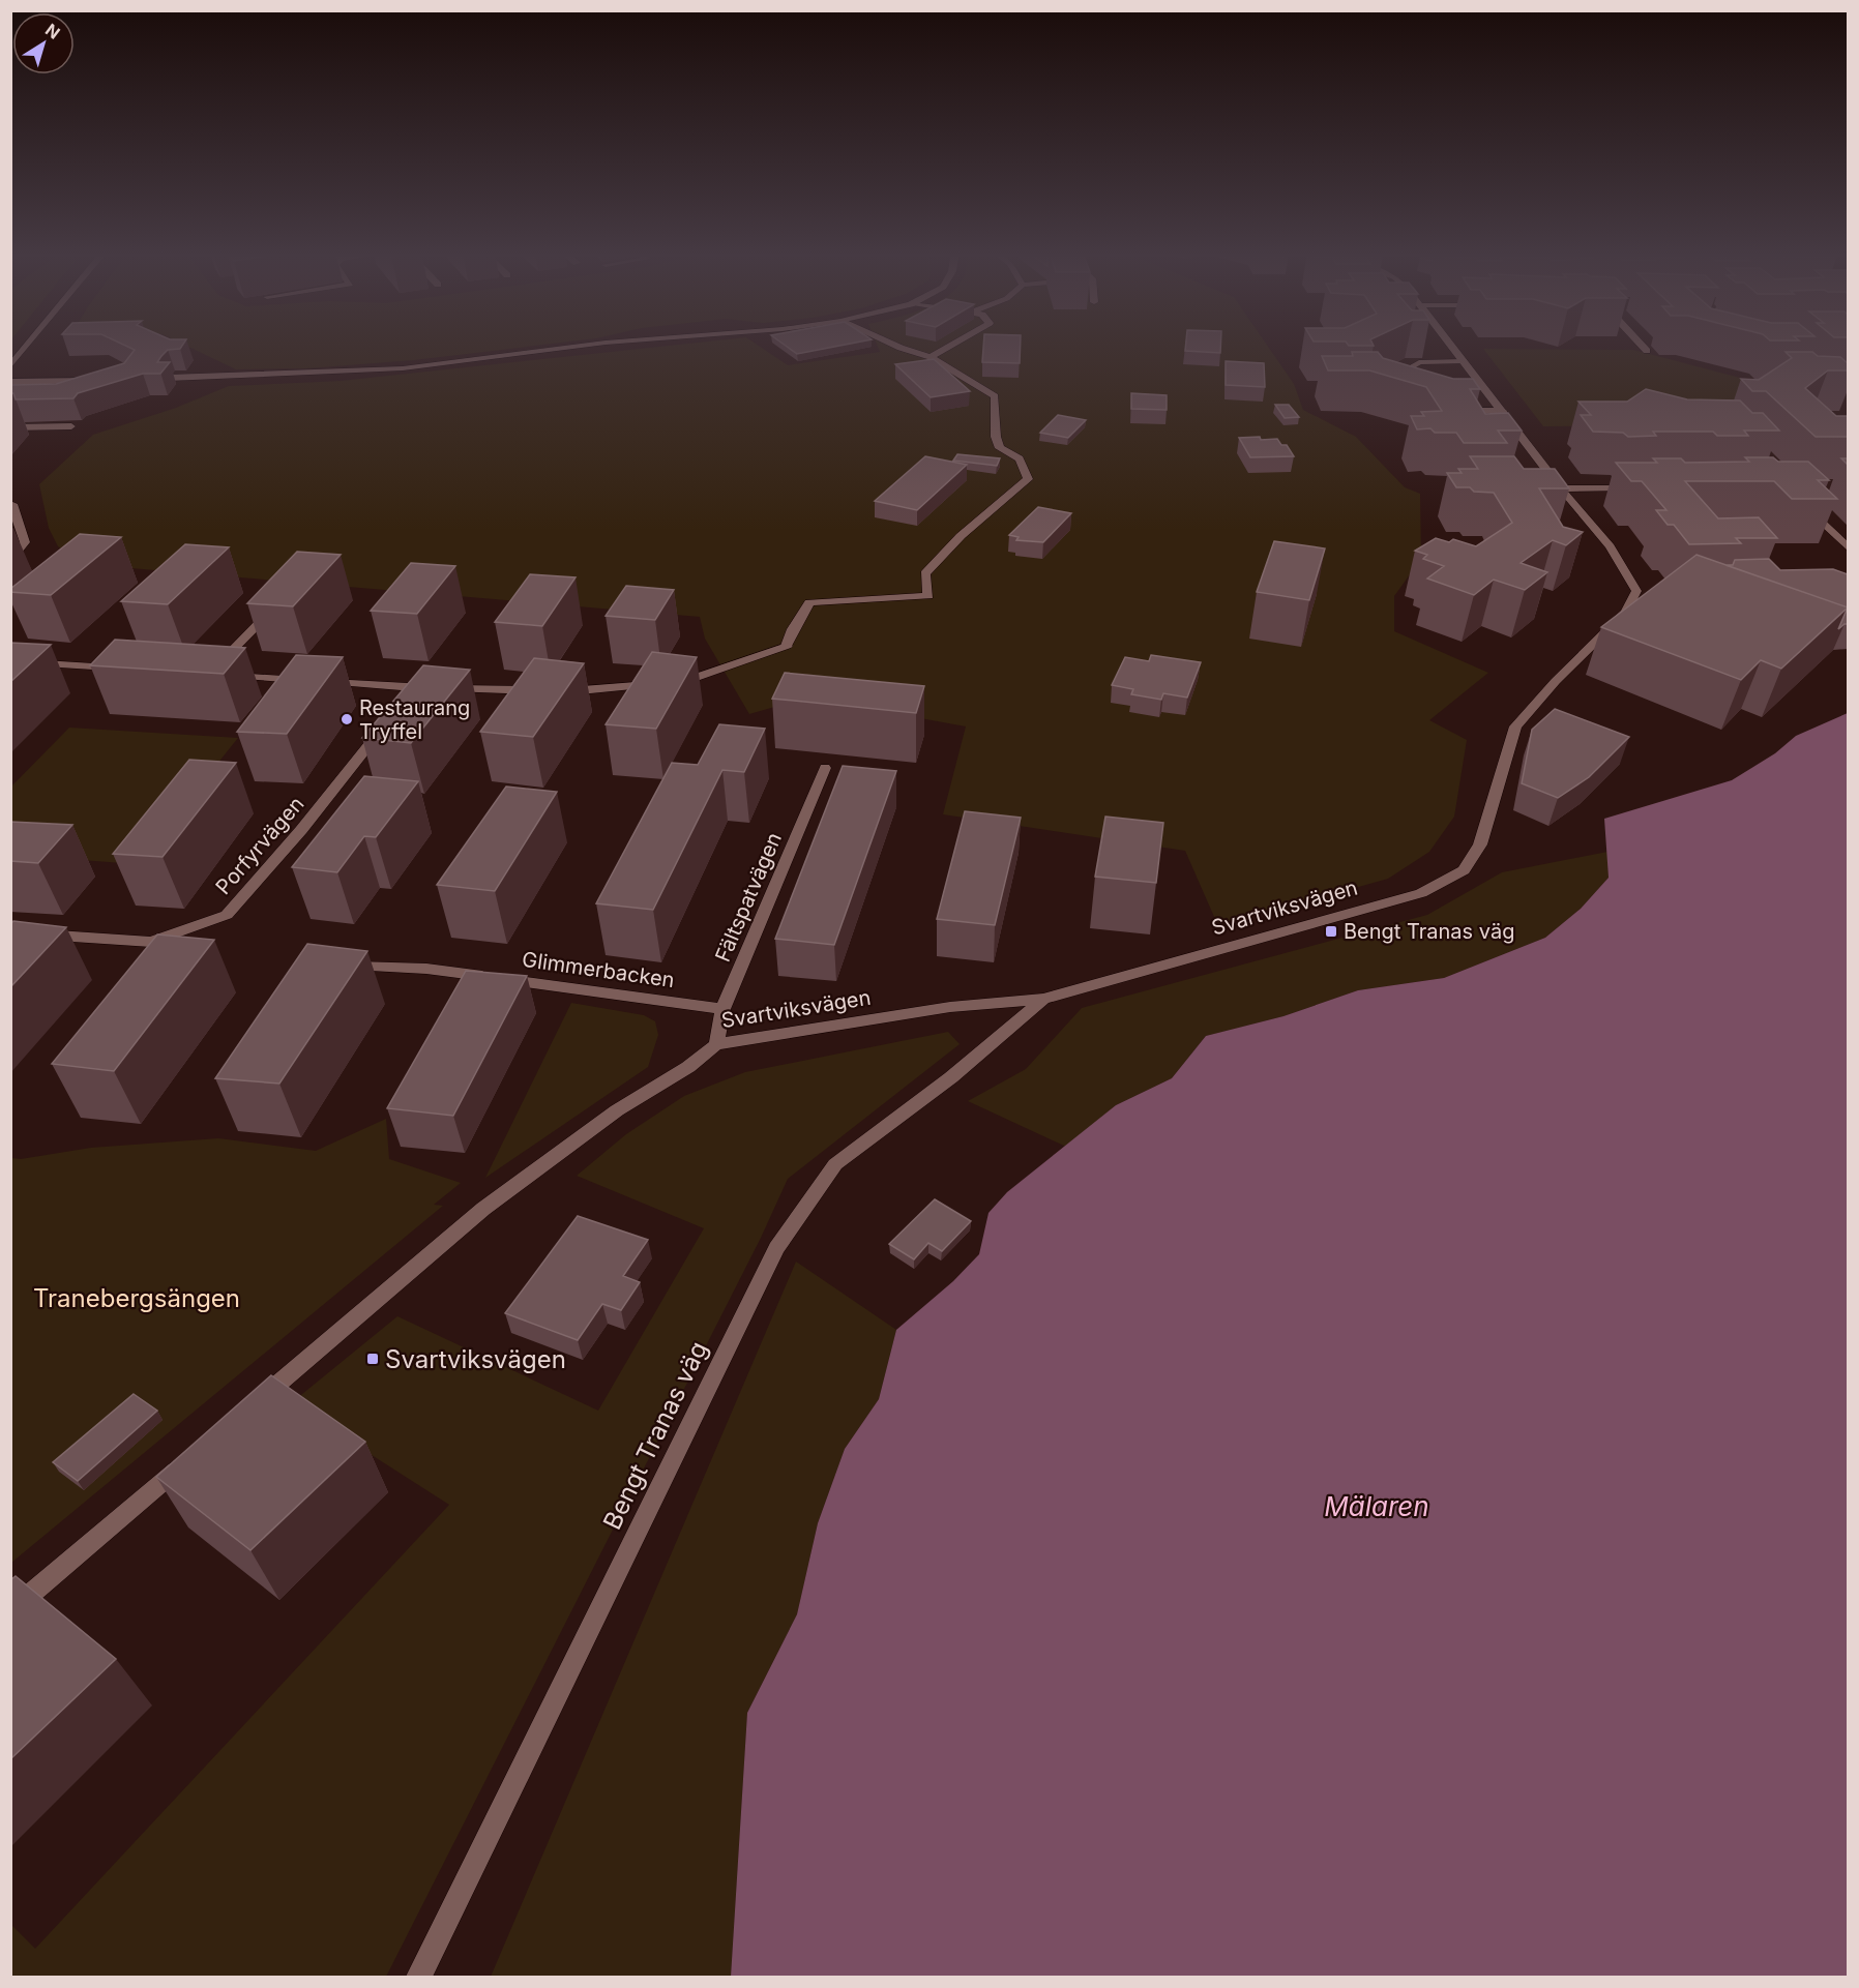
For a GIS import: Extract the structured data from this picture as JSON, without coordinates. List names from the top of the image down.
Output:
{
  "streets": {
    "street": [
      "Porfyrvägen",
      "Fältspatvägen",
      "Svartviksvägen",
      "Glimmerbacken",
      "Bengt Tranas väg"
    ]
  },
  "crossings": [
    ["Fältspatvägen", "Svartviksvägen"],
    ["Fältspatvägen", "Glimmerbacken"],
    ["Svartviksvägen", "Bengt Tranas väg"]
  ],
  "water": ["Mälaren"],
  "parks": ["Tranebergsängen"],
  "places": {
    "other": ["Restaurang Tryffel"],
    "transit": ["Bengt Tranas väg", "Svartviksvägen"]
  },
  "north": "top right"
}
